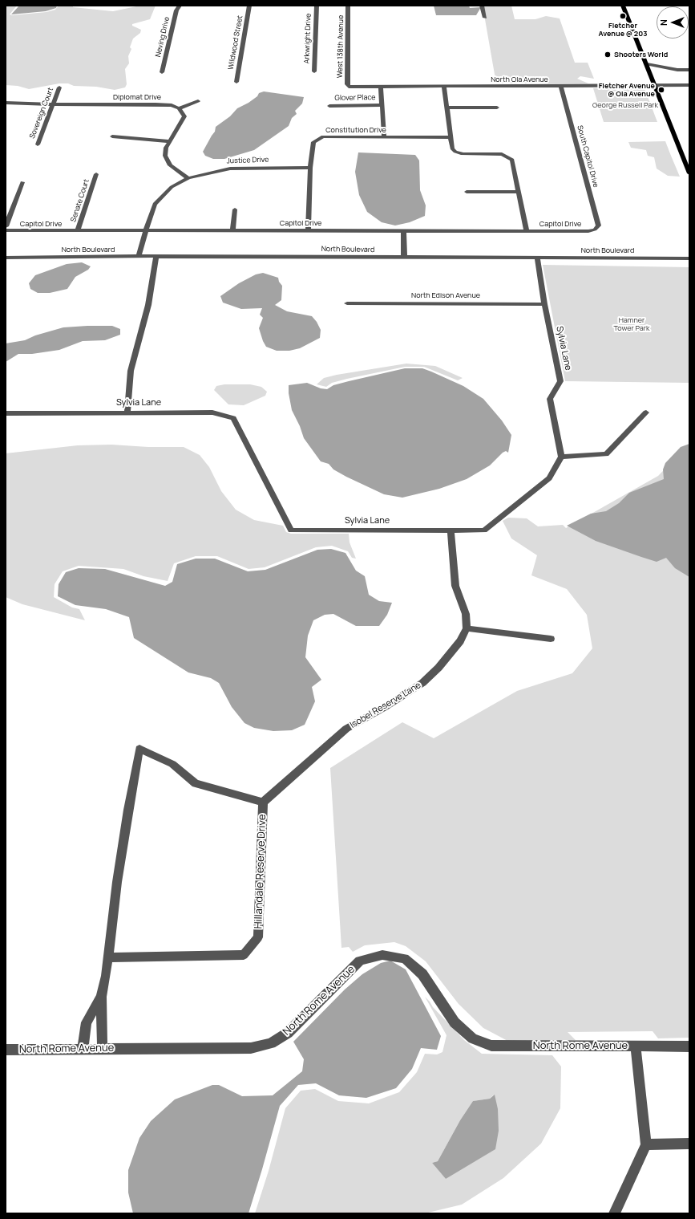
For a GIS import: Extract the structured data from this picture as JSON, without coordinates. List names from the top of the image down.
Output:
{
  "streets": {
    "street": [
      "Neving Drive",
      "Arkwright Drive",
      "Wildwood Street",
      "West 138th Avenue",
      "North Ola Avenue",
      "Diplomat Drive",
      "Glover Place",
      "Sovereign Court",
      "Constitution Drive",
      "South Capitol Drive",
      "Justice Drive",
      "Senate Court",
      "Capitol Drive",
      "North Boulevard",
      "North Edison Avenue",
      "Sylvia Lane",
      "Isobel Reserve Lane",
      "Hillandale Reserve Drive",
      "North Rome Avenue"
    ]
  },
  "crossings": [
    ["West 138th Avenue", "North Ola Avenue"],
    ["North Ola Avenue", "South Capitol Drive"],
    ["Diplomat Drive", "Sovereign Court"],
    ["Constitution Drive", "Justice Drive"],
    ["Constitution Drive", "Capitol Drive"],
    ["South Capitol Drive", "Capitol Drive"],
    ["Justice Drive", "Capitol Drive"],
    ["Justice Drive", "North Boulevard"],
    ["Senate Court", "Capitol Drive"],
    ["North Boulevard", "Sylvia Lane"],
    ["North Edison Avenue", "Sylvia Lane"],
    ["Isobel Reserve Lane", "Hillandale Reserve Drive"],
    ["Hillandale Reserve Drive", "North Rome Avenue"]
  ],
  "parks": ["George Russell Park", "Hamner Tower Park"],
  "places": ["Fletcher Avenue @ 203", "Shooters World", "Fletcher Avenue @ Ola Avenue"],
  "north": "left"
}
